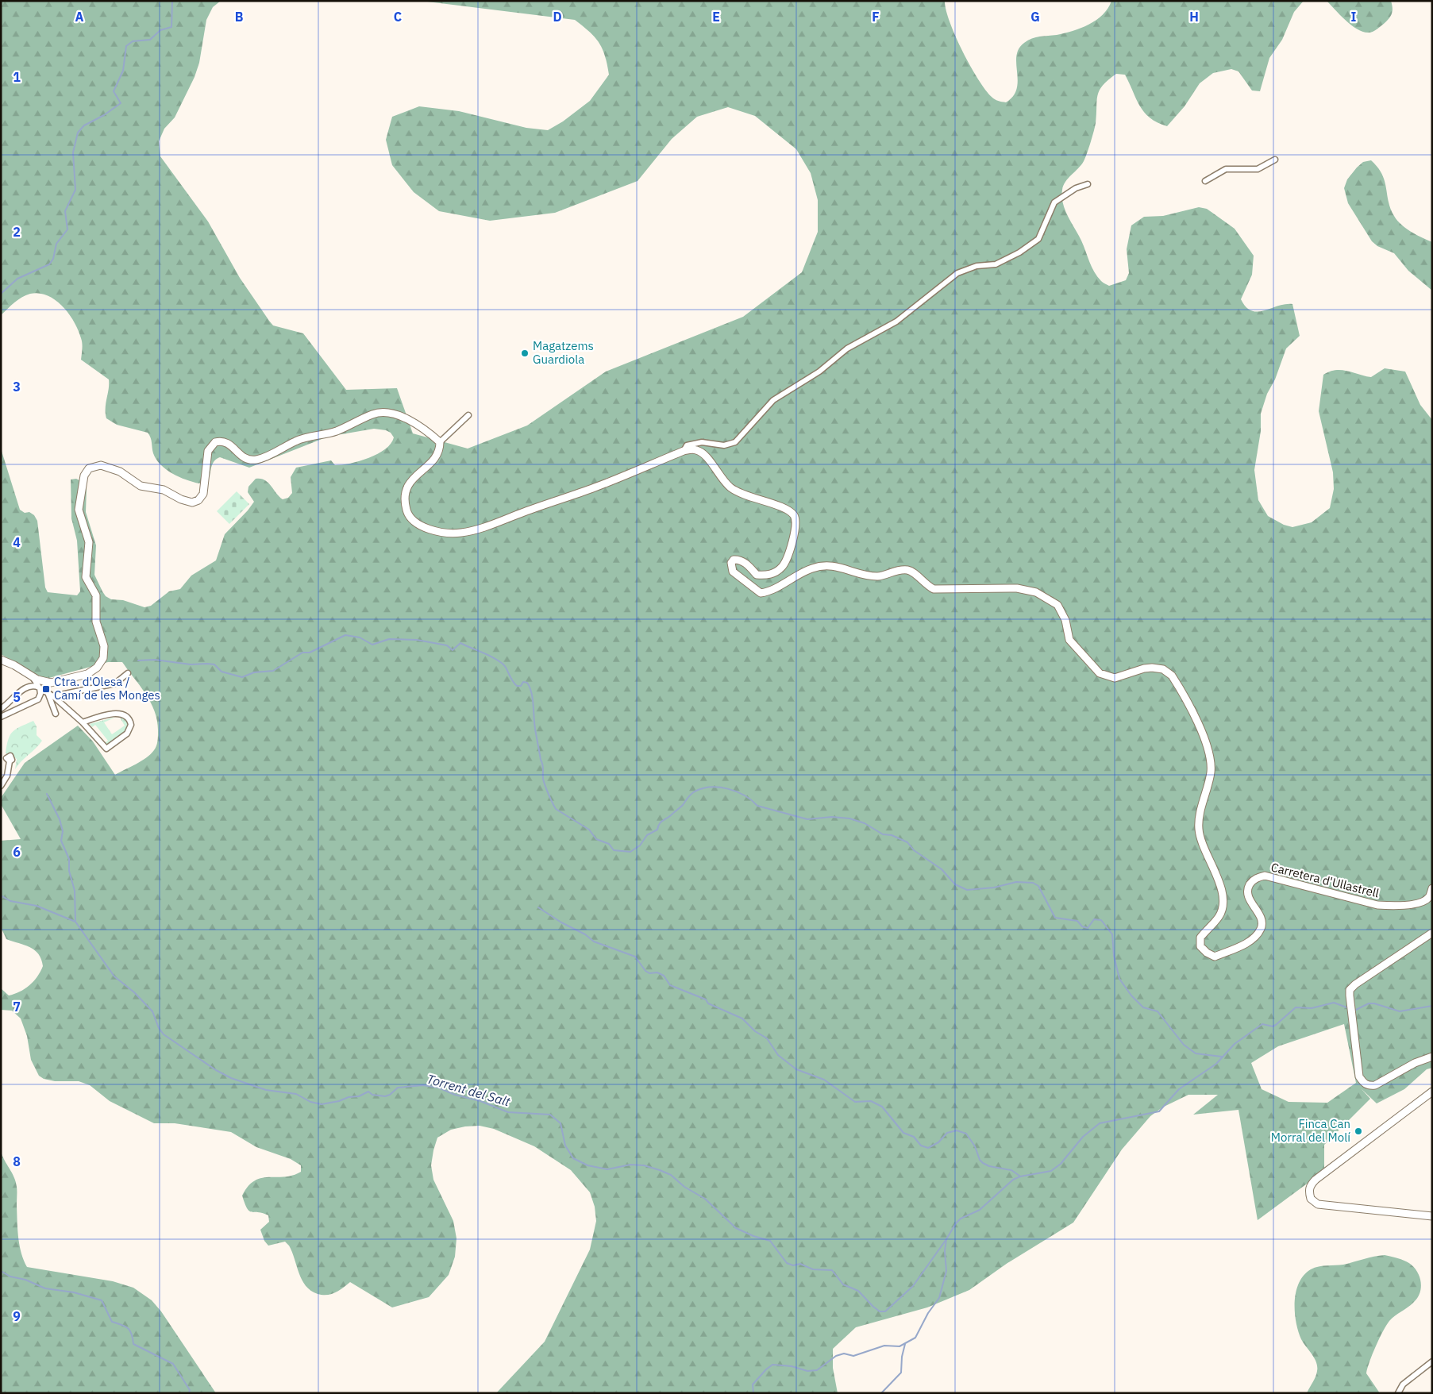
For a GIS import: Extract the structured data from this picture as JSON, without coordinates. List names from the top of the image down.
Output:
{
  "streets": {
    "street": ["Carretera d'Ullastrell"]
  },
  "water": ["Torrent del Salt"],
  "places": {
    "other": ["Magatzems Guardiola", "Finca Can Morral del Molí"],
    "transit": ["Ctra. d'Olesa / Camí de les Monges"]
  },
  "grid": {
    "columns": [
      "A",
      "B",
      "C",
      "D",
      "E",
      "F",
      "G",
      "H",
      "I"
    ],
    "rows": [
      "1",
      "2",
      "3",
      "4",
      "5",
      "6",
      "7",
      "8",
      "9"
    ]
  }
}
